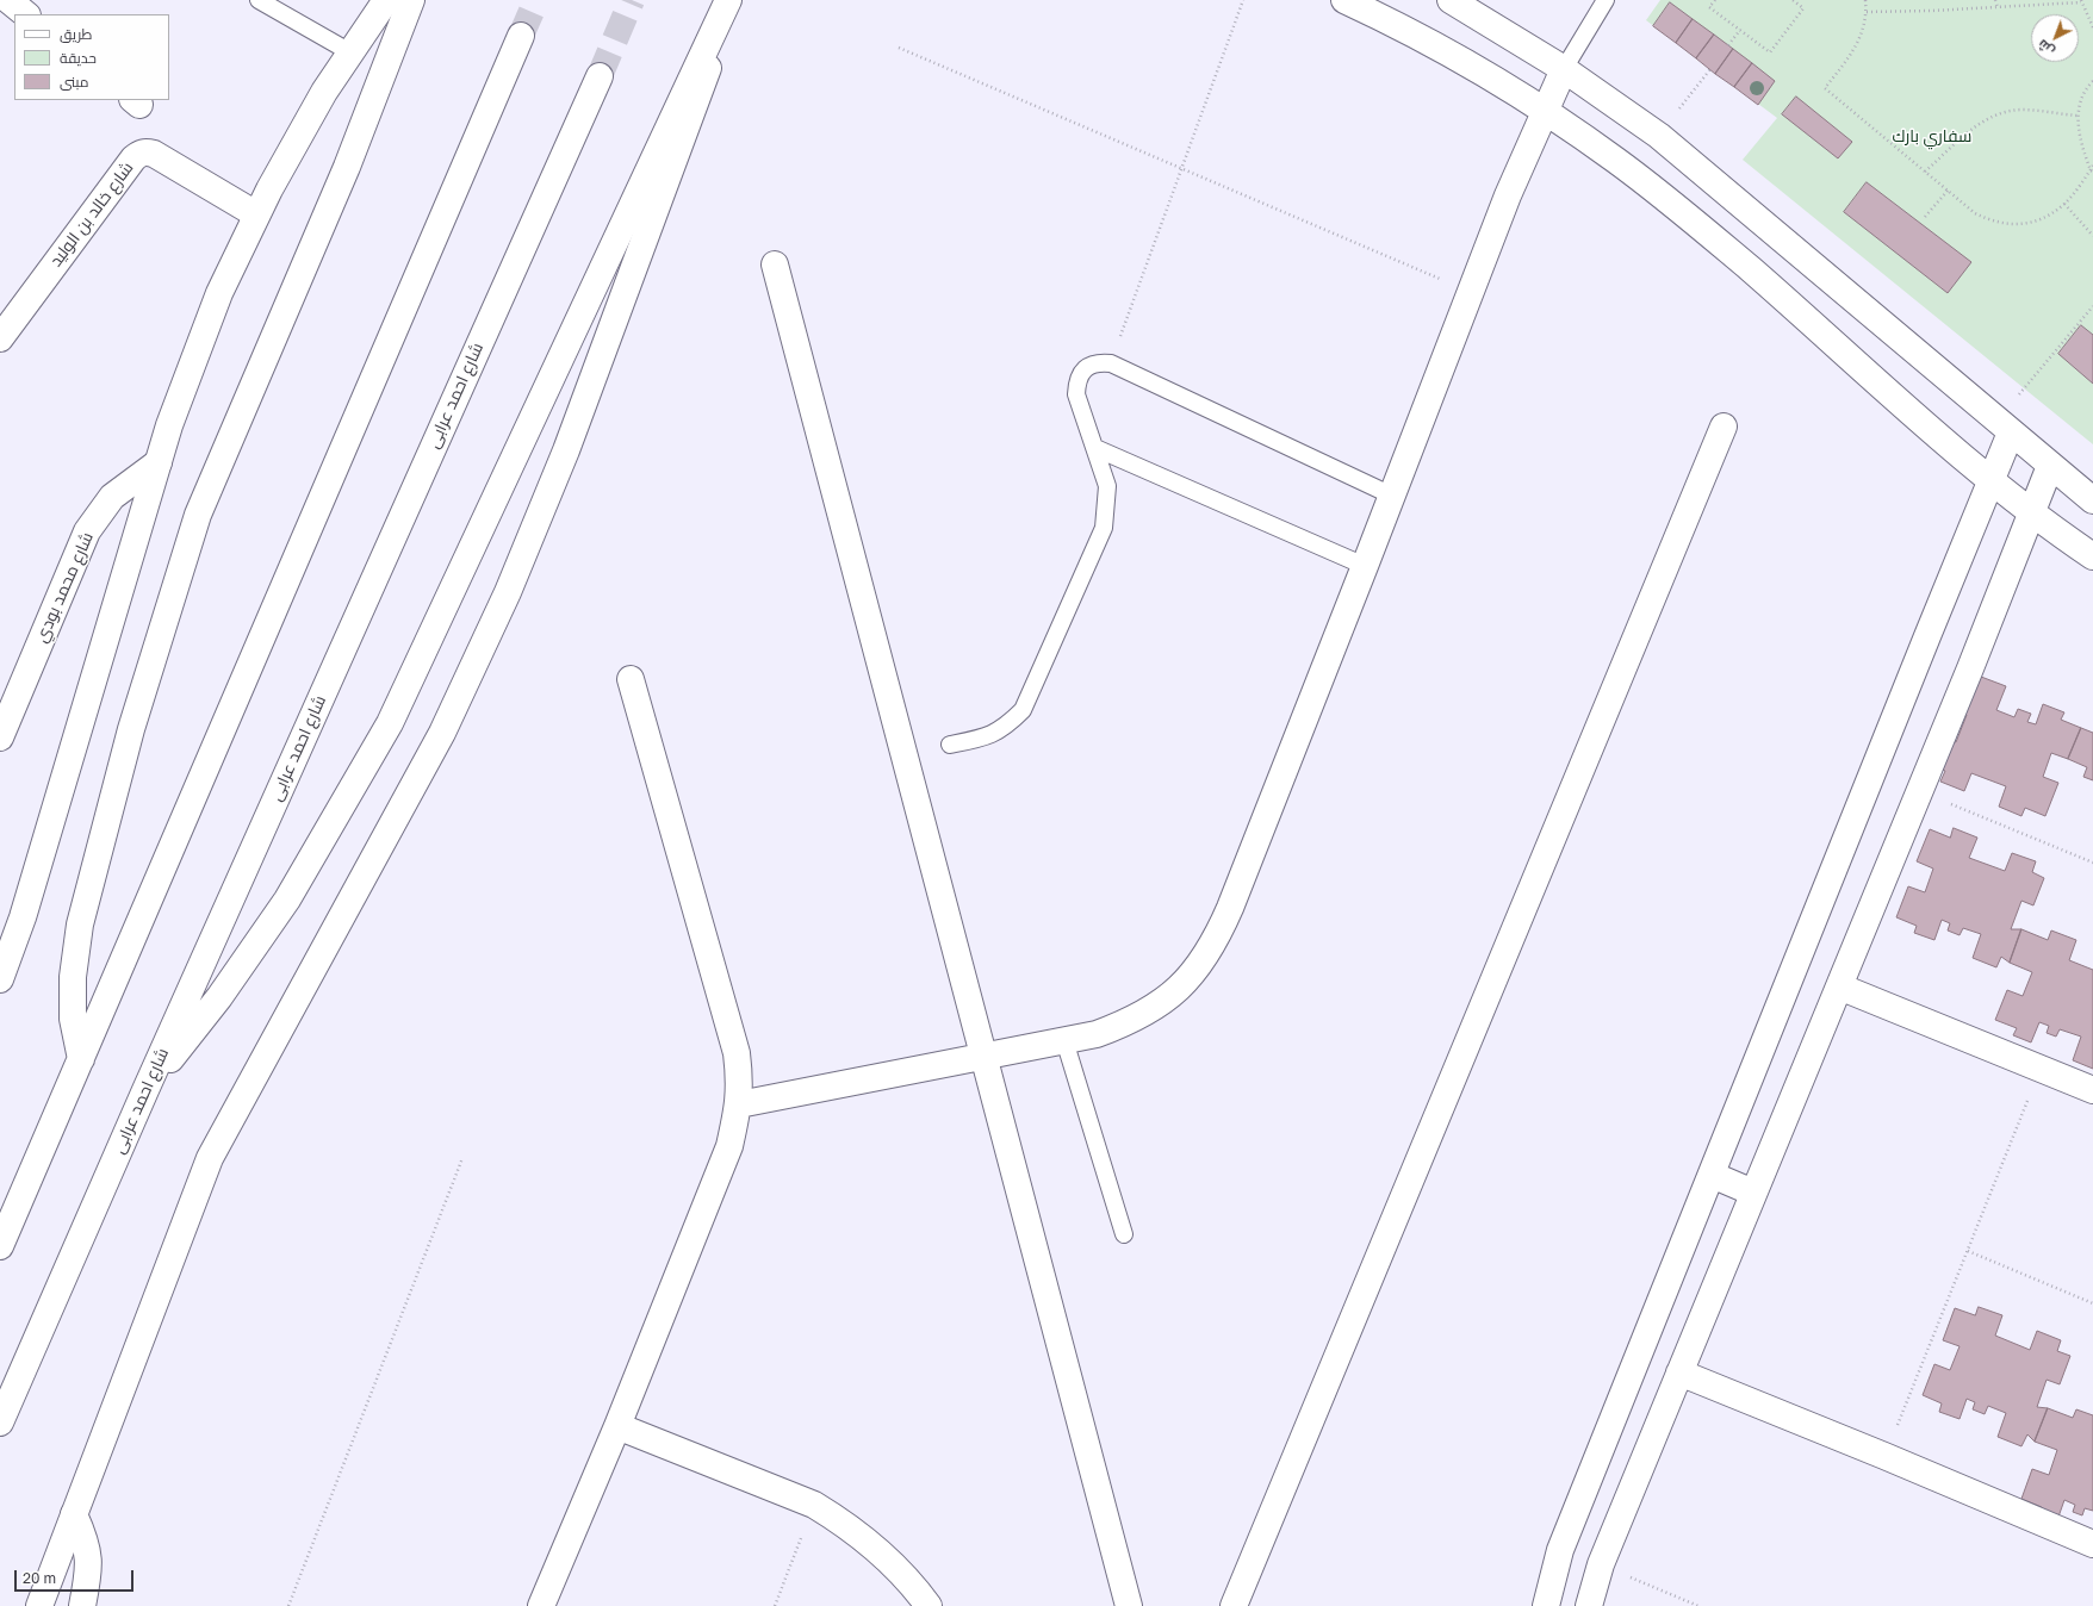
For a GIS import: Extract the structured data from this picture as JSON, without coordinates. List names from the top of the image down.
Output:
{
  "streets": {
    "main road": ["شارع خالد بن الوليد", "شارع احمد عرابى", "شارع محمد بودي"]
  },
  "parks": ["سفاري بارك"],
  "legend": ["طريق", "حديقة", "مبنى"],
  "scale_bar": "20 m",
  "north": "bottom left"
}
